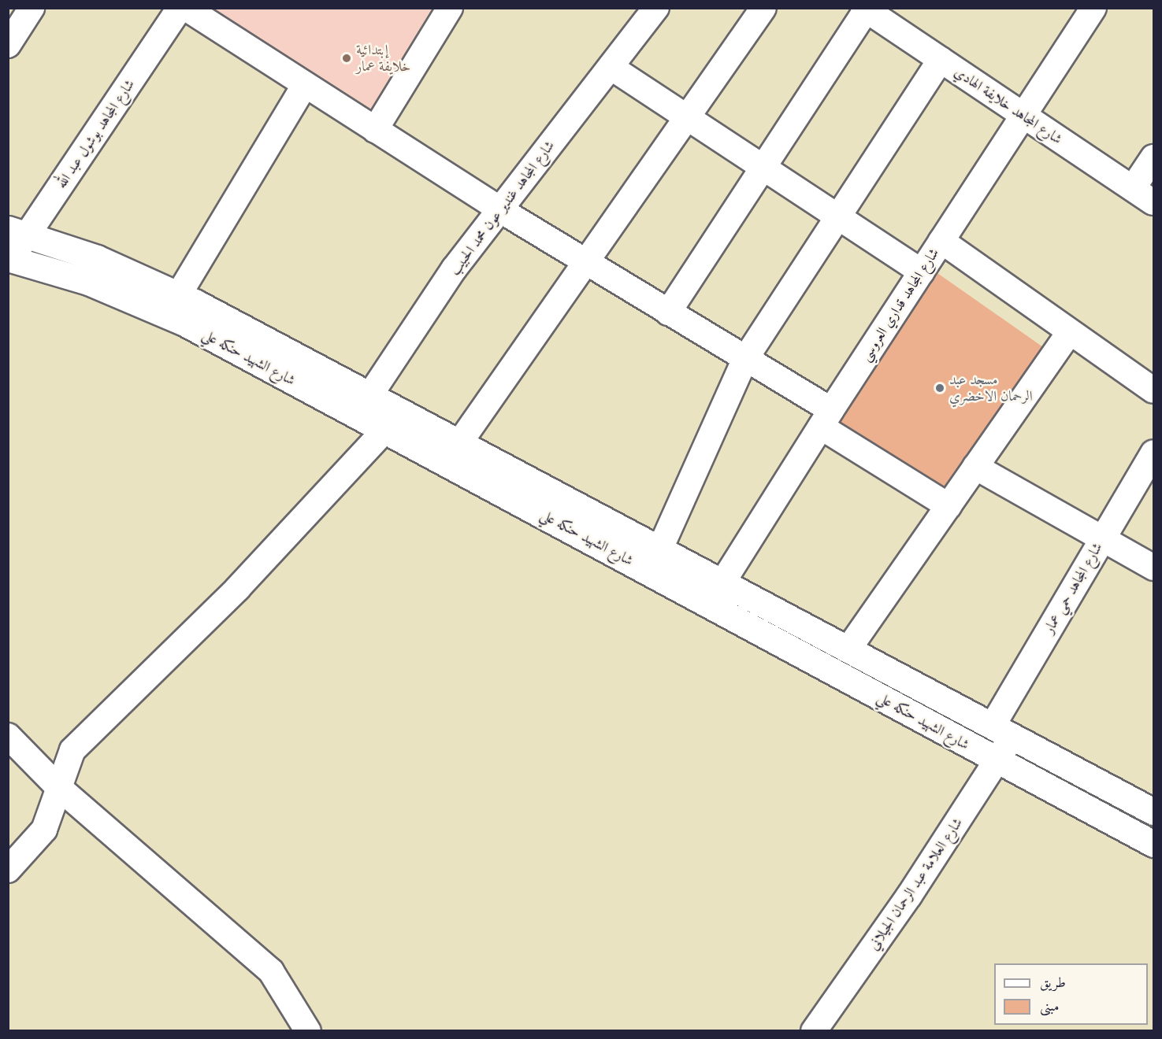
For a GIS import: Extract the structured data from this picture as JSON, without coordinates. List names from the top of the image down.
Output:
{
  "streets": {
    "main road": ["شارع الشهيد حنكه علي"],
    "street": [
      "شارع المجاهد خلايفة الهادي",
      "شارع المجاهد بوشول عبد الله",
      "شارع المجاهد غندير عون محمد الحبيب",
      "شارع المجاهد قداري العروسي",
      "شارع المجاهد حمي عمار",
      "شارع العلامة عبد الرحمان الجيلاني"
    ]
  },
  "crossings": [
    ["شارع المجاهد خلايفة الهادي", "شارع المجاهد قداري العروسي"],
    ["شارع المجاهد بوشول عبد الله", "شارع الشهيد حنكه علي"],
    ["شارع المجاهد غندير عون محمد الحبيب", "شارع الشهيد حنكه علي"],
    ["شارع المجاهد قداري العروسي", "شارع الشهيد حنكه علي"],
    ["شارع الشهيد حنكه علي", "شارع المجاهد حمي عمار"],
    ["شارع الشهيد حنكه علي", "شارع العلامة عبد الرحمان الجيلاني"],
    ["شارع المجاهد حمي عمار", "شارع العلامة عبد الرحمان الجيلاني"]
  ],
  "places": ["إبتدائية خلايفة عمار", "مسجد عبد الرحمان الاخضري"],
  "legend": ["طريق", "مبنى"]
}
